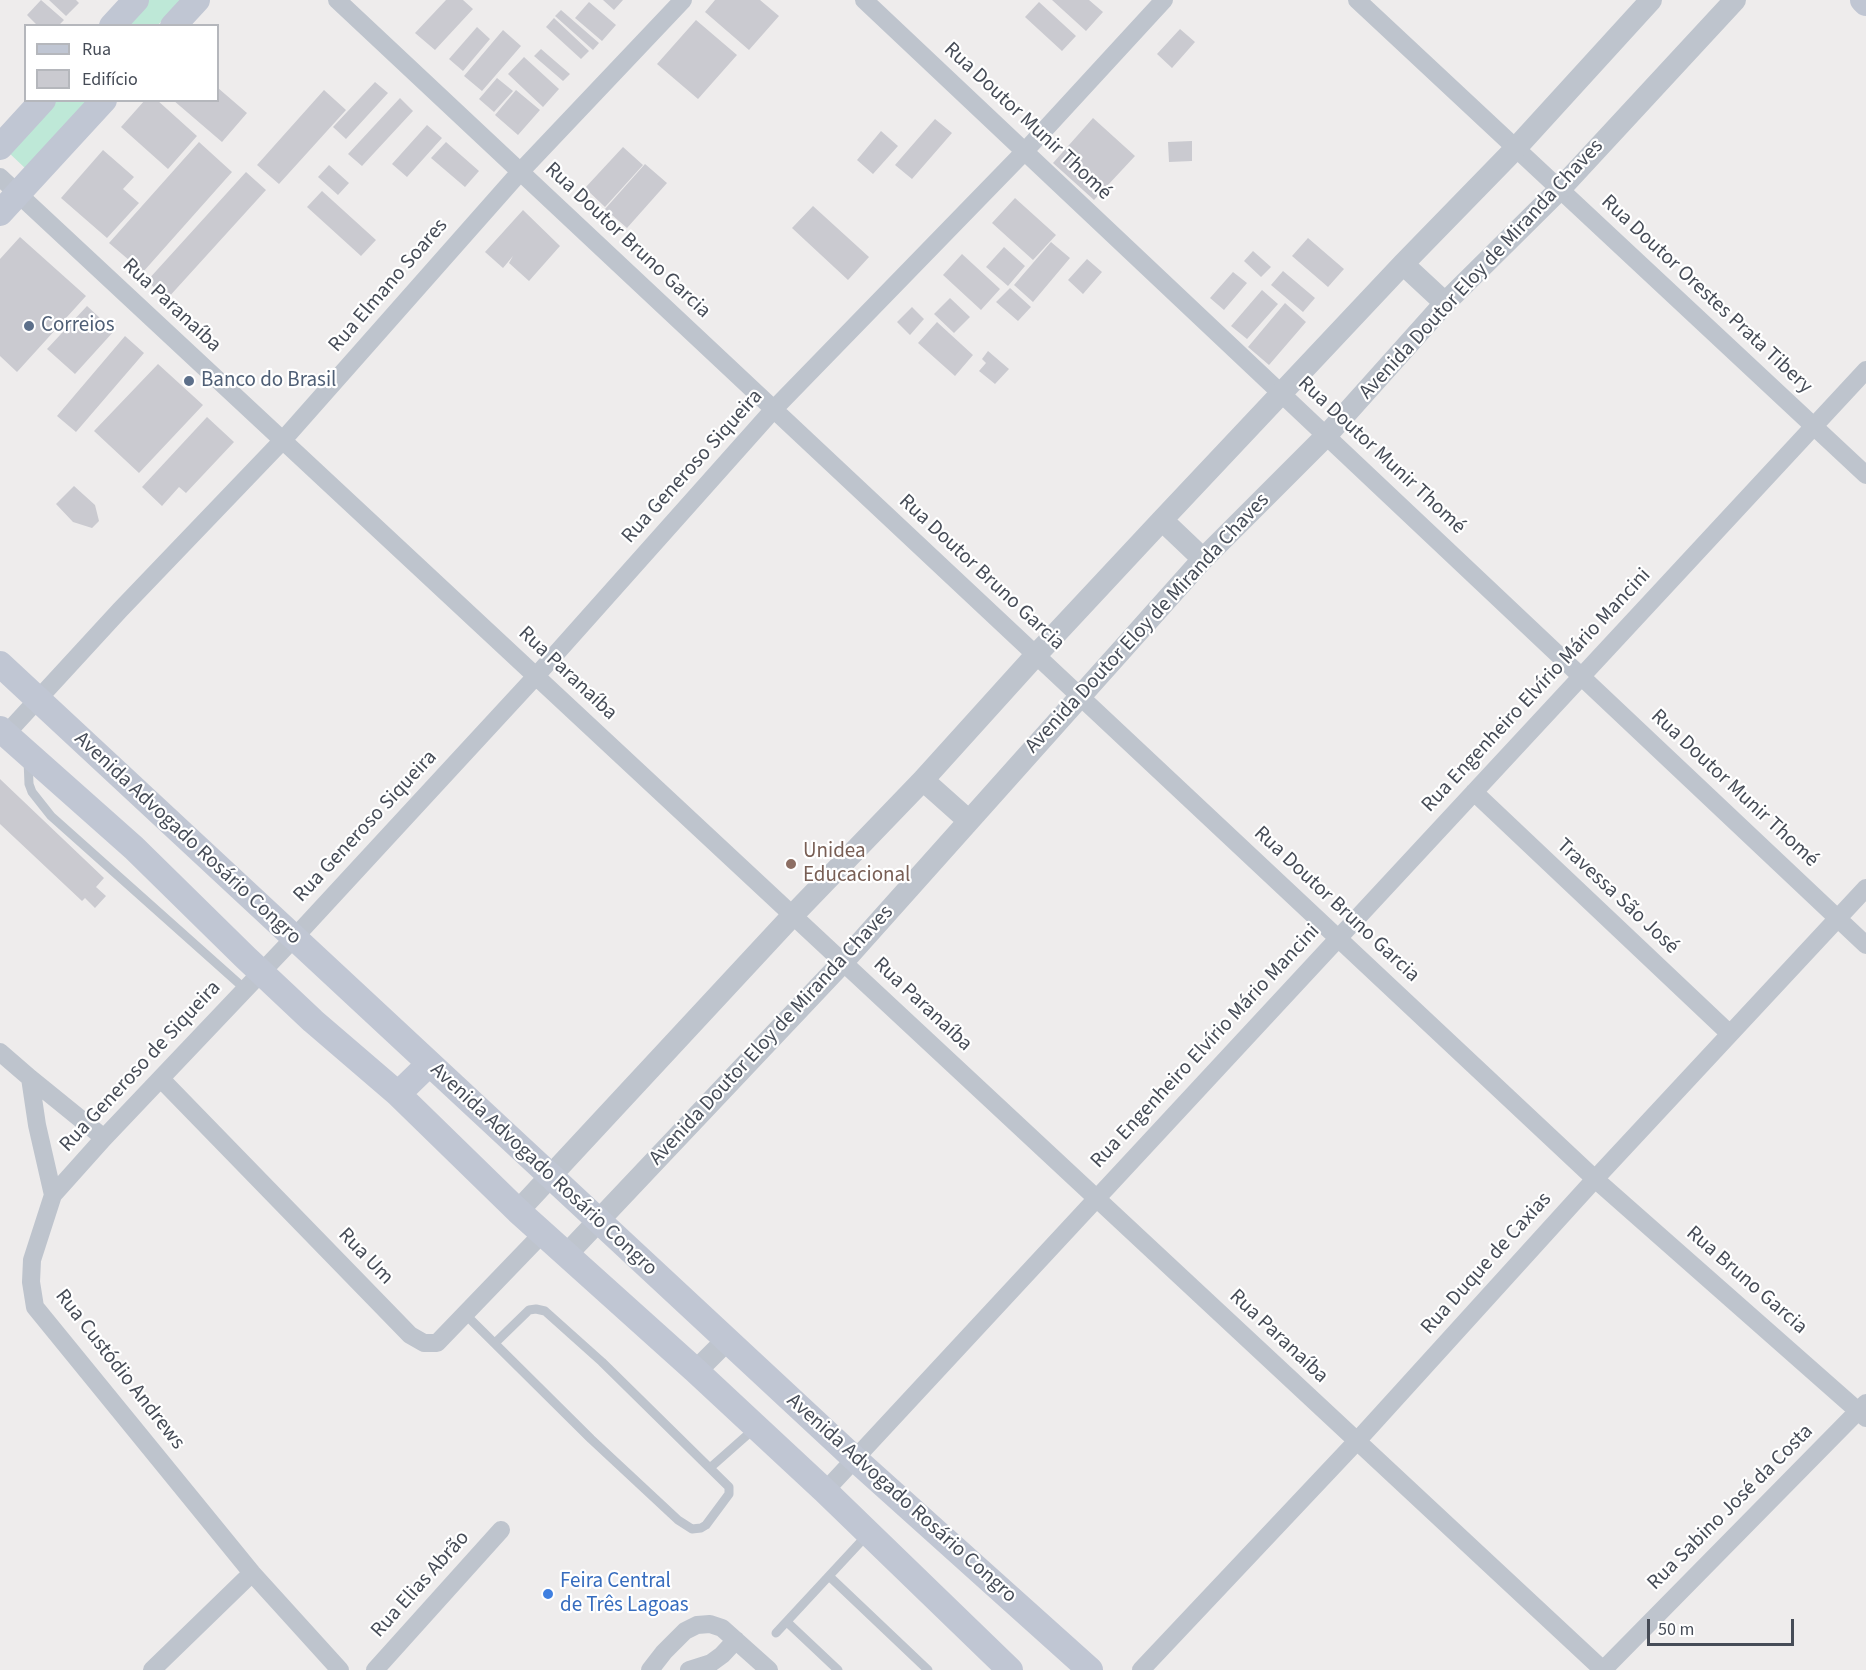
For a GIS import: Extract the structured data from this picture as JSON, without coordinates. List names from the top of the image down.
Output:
{
  "streets": {
    "main road": ["Avenida Advogado Rosário Congro"],
    "street": [
      "Rua Doutor Munir Thomé",
      "Rua Doutor Bruno Garcia",
      "Avenida Doutor Eloy de Miranda Chaves",
      "Rua Elmano Soares",
      "Rua Doutor Orestes Prata Tibery",
      "Rua Paranaíba",
      "Rua Generoso Siqueira",
      "Rua Engenheiro Elvírio Mário Mancini",
      "Travessa São José",
      "Rua Generoso de Siqueira",
      "Rua Um",
      "Rua Duque de Caxias",
      "Rua Bruno Garcia",
      "Rua Custódio Andrews",
      "Rua Sabino José da Costa",
      "Rua Elias Abrão"
    ]
  },
  "crossings": [
    ["Rua Doutor Munir Thomé", "Avenida Doutor Eloy de Miranda Chaves"],
    ["Rua Doutor Munir Thomé", "Rua Generoso Siqueira"],
    ["Rua Doutor Munir Thomé", "Rua Engenheiro Elvírio Mário Mancini"],
    ["Rua Doutor Munir Thomé", "Rua Duque de Caxias"],
    ["Rua Doutor Bruno Garcia", "Avenida Doutor Eloy de Miranda Chaves"],
    ["Rua Doutor Bruno Garcia", "Rua Elmano Soares"],
    ["Rua Doutor Bruno Garcia", "Rua Generoso Siqueira"],
    ["Rua Doutor Bruno Garcia", "Rua Engenheiro Elvírio Mário Mancini"],
    ["Rua Doutor Bruno Garcia", "Rua Duque de Caxias"],
    ["Rua Doutor Bruno Garcia", "Rua Bruno Garcia"],
    ["Avenida Doutor Eloy de Miranda Chaves", "Rua Doutor Orestes Prata Tibery"],
    ["Avenida Doutor Eloy de Miranda Chaves", "Rua Paranaíba"],
    ["Avenida Doutor Eloy de Miranda Chaves", "Avenida Advogado Rosário Congro"],
    ["Rua Elmano Soares", "Rua Paranaíba"],
    ["Rua Elmano Soares", "Avenida Advogado Rosário Congro"],
    ["Rua Doutor Orestes Prata Tibery", "Rua Engenheiro Elvírio Mário Mancini"],
    ["Rua Paranaíba", "Rua Generoso Siqueira"],
    ["Rua Paranaíba", "Rua Engenheiro Elvírio Mário Mancini"],
    ["Rua Paranaíba", "Rua Duque de Caxias"],
    ["Rua Paranaíba", "Rua Sabino José da Costa"],
    ["Rua Generoso Siqueira", "Avenida Advogado Rosário Congro"],
    ["Rua Generoso Siqueira", "Rua Generoso de Siqueira"],
    ["Rua Engenheiro Elvírio Mário Mancini", "Avenida Advogado Rosário Congro"],
    ["Rua Engenheiro Elvírio Mário Mancini", "Travessa São José"],
    ["Avenida Advogado Rosário Congro", "Rua Generoso de Siqueira"],
    ["Avenida Advogado Rosário Congro", "Rua Um"],
    ["Travessa São José", "Rua Duque de Caxias"],
    ["Rua Generoso de Siqueira", "Rua Um"],
    ["Rua Generoso de Siqueira", "Rua Custódio Andrews"],
    ["Rua Duque de Caxias", "Rua Bruno Garcia"],
    ["Rua Bruno Garcia", "Rua Sabino José da Costa"]
  ],
  "places": [
    "Correios",
    "Banco do Brasil",
    "Unidea Educacional",
    "Feira Central de Três Lagoas"
  ],
  "legend": ["Rua", "Edifício"],
  "scale_bar": "50 m"
}
